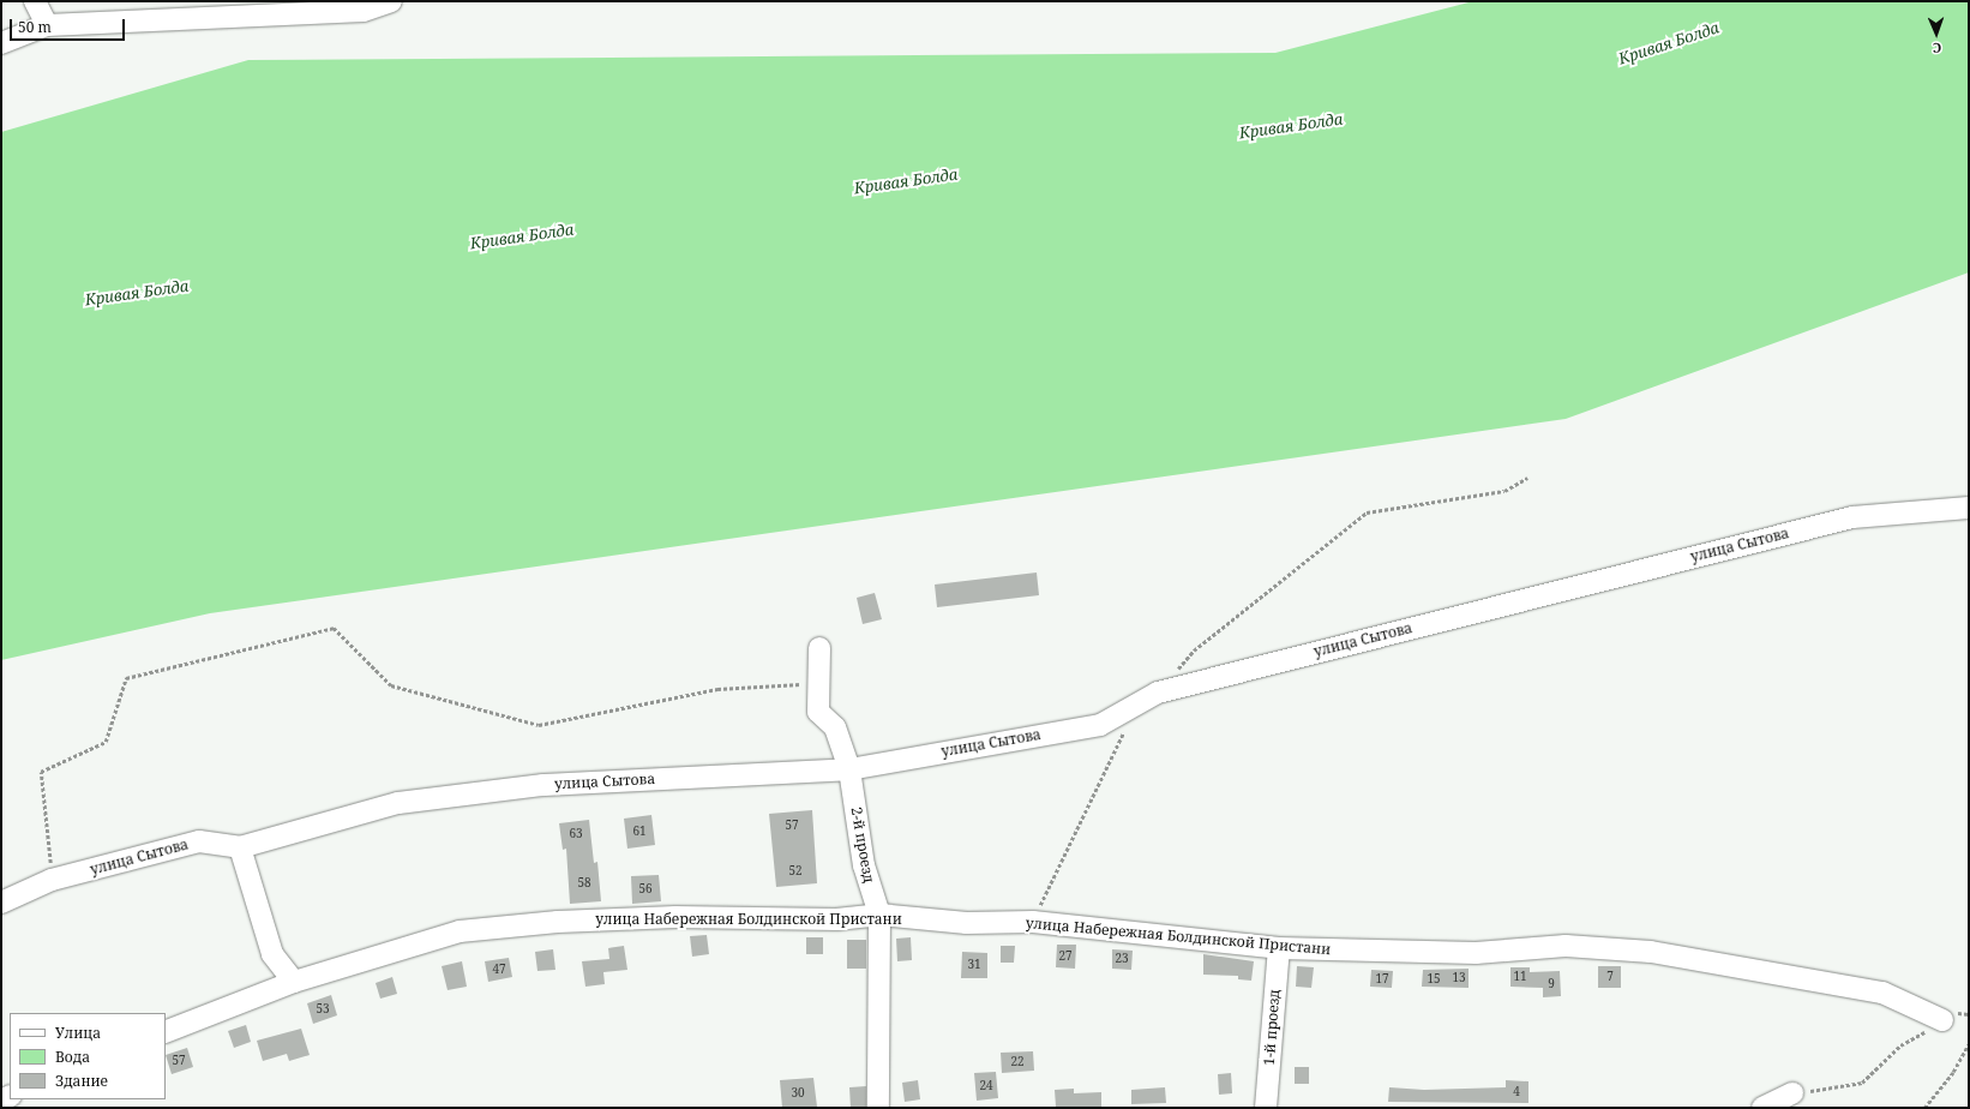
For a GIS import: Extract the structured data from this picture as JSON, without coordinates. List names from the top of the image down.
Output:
{
  "streets": {
    "street": [
      "улица Сытова",
      "2-й проезд",
      "улица Набережная Болдинской Пристани",
      "1-й проезд"
    ]
  },
  "crossings": [
    ["улица Сытова", "2-й проезд"],
    ["2-й проезд", "улица Набережная Болдинской Пристани"],
    ["улица Набережная Болдинской Пристани", "1-й проезд"]
  ],
  "water": ["Кривая Болда"],
  "house_numbers": [
    "57",
    "61",
    "63",
    "52",
    "58",
    "56",
    "27",
    "23",
    "31",
    "47",
    "11",
    "7",
    "13",
    "17",
    "15",
    "9",
    "53",
    "57",
    "22",
    "24",
    "4",
    "30"
  ],
  "legend": ["Улица", "Вода", "Здание"],
  "scale_bar": "50 m",
  "north": "bottom"
}
